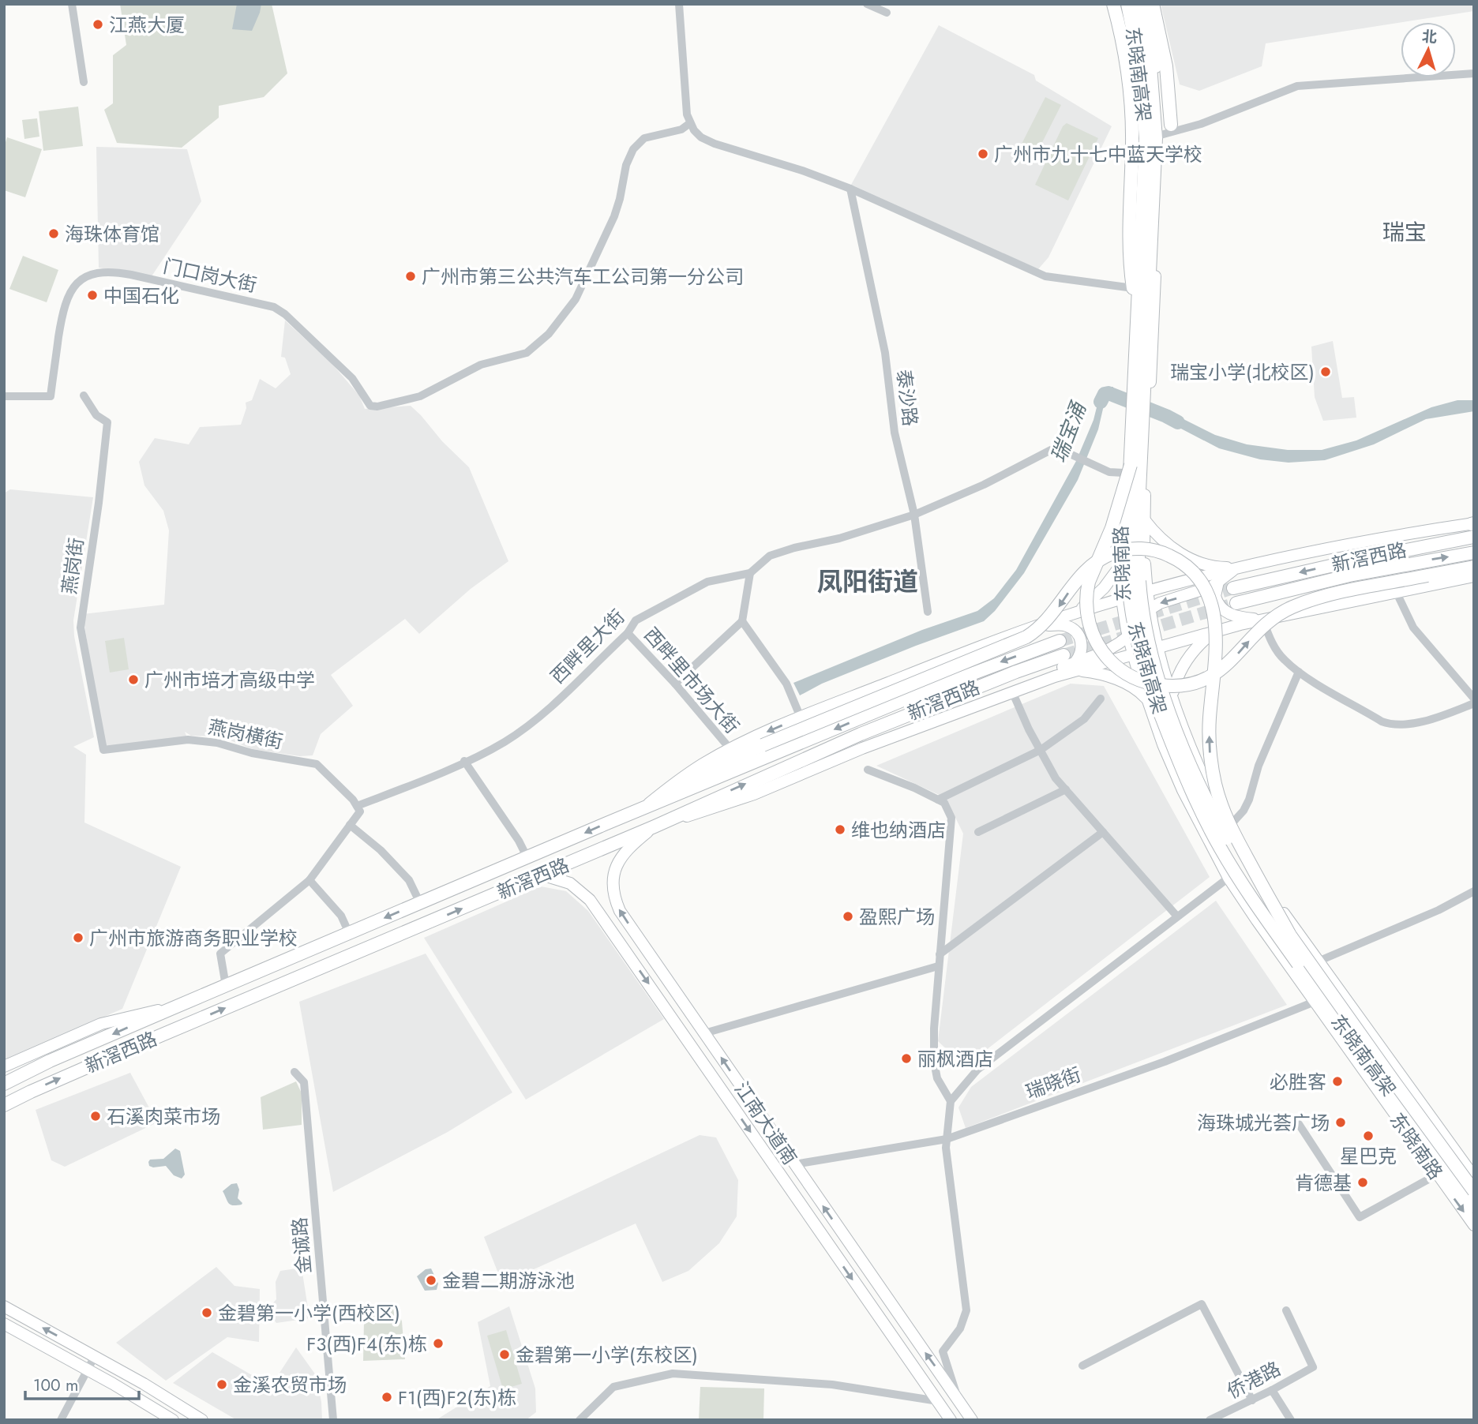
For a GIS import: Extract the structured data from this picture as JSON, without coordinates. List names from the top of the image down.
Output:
{
  "streets": {
    "highway": ["东晓南高架", "新滘西路"],
    "main road": ["东晓南路", "江南大道南"],
    "street": [
      "门口岗大街",
      "泰沙路",
      "燕岗街",
      "西畔里大街",
      "西畔里市场大街",
      "燕岗横街",
      "瑞晓街",
      "金诚路",
      "侨港路"
    ]
  },
  "crossings": [
    ["东晓南高架", "东晓南路"],
    ["东晓南高架", "西畔里大街"],
    ["泰沙路", "西畔里大街"],
    ["新滘西路", "江南大道南"],
    ["东晓南路", "西畔里大街"],
    ["东晓南路", "瑞晓街"],
    ["燕岗街", "燕岗横街"],
    ["西畔里大街", "西畔里市场大街"],
    ["西畔里大街", "燕岗横街"],
    ["瑞晓街", "江南大道南"]
  ],
  "districts": ["瑞宝", "凤阳街道"],
  "water": ["瑞宝涌"],
  "places": [
    "江燕大厦",
    "广州市九十七中蓝天学校",
    "海珠体育馆",
    "广州市第三公共汽车工公司第一分公司",
    "中国石化",
    "瑞宝小学(北校区)",
    "广州市培才高级中学",
    "维也纳酒店",
    "盈熙广场",
    "广州市旅游商务职业学校",
    "丽枫酒店",
    "必胜客",
    "石溪肉菜市场",
    "海珠城光荟广场",
    "星巴克",
    "肯德基",
    "金碧二期游泳池",
    "金碧第一小学(西校区)",
    "F3(西)F4(东)栋",
    "金碧第一小学(东校区)",
    "金溪农贸市场",
    "F1(西)F2(东)栋"
  ],
  "scale_bar": "100 m",
  "north": "top"
}
